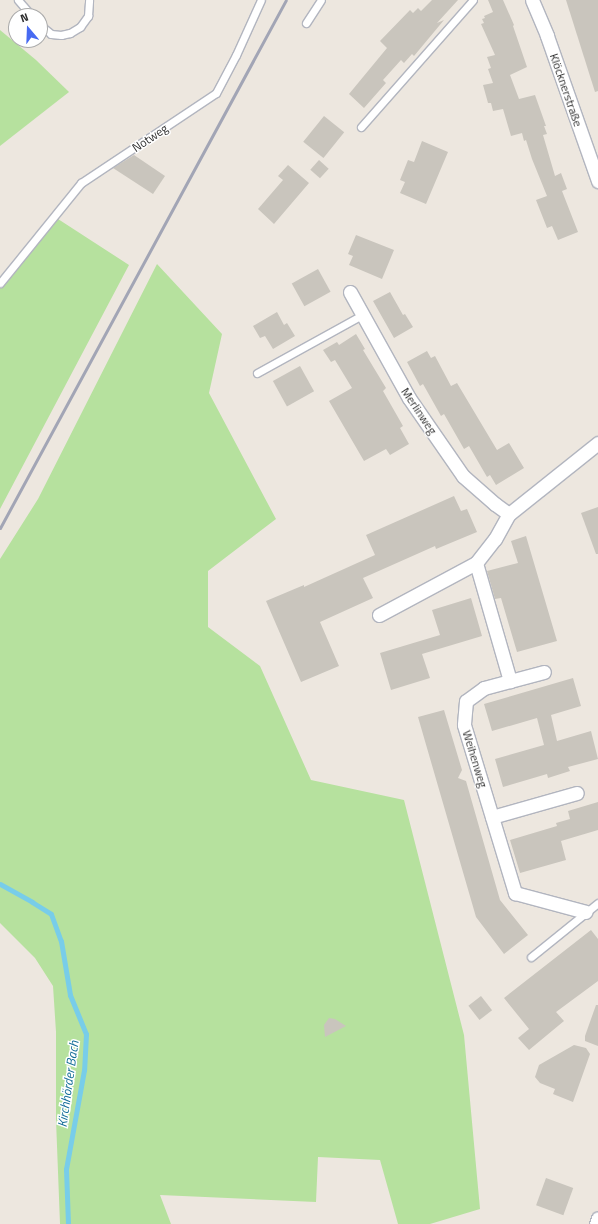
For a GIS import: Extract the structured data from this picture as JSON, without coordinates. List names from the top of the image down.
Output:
{
  "streets": {
    "street": ["Klöcknerstraße", "Merlinweg", "Weihenweg"],
    "lane": ["Notweg"]
  },
  "water": ["Kirchhörder Bach"],
  "north": "top"
}
